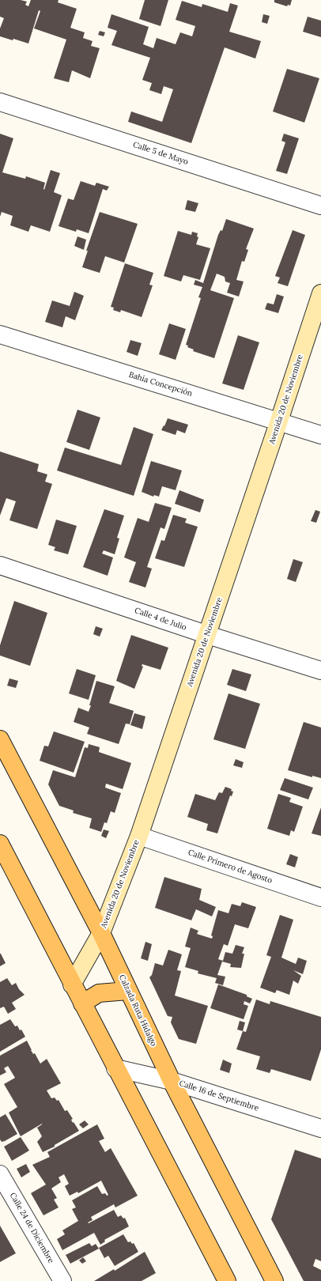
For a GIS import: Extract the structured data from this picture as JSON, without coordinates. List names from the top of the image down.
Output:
{
  "streets": {
    "main road": ["Avenida 20 de Noviembre", "Calzada Ruta Hidalgo"],
    "street": [
      "Calle 5 de Mayo",
      "Bahía Concepción",
      "Calle 4 de Julio",
      "Calle Primero de Agosto",
      "Calle 16 de Septiembre",
      "Calle 24 de Diciembre"
    ]
  },
  "crossings": [
    ["Bahía Concepción", "Avenida 20 de Noviembre"],
    ["Avenida 20 de Noviembre", "Calle 4 de Julio"],
    ["Avenida 20 de Noviembre", "Calle Primero de Agosto"],
    ["Avenida 20 de Noviembre", "Calzada Ruta Hidalgo"],
    ["Calzada Ruta Hidalgo", "Calle 16 de Septiembre"]
  ]
}
